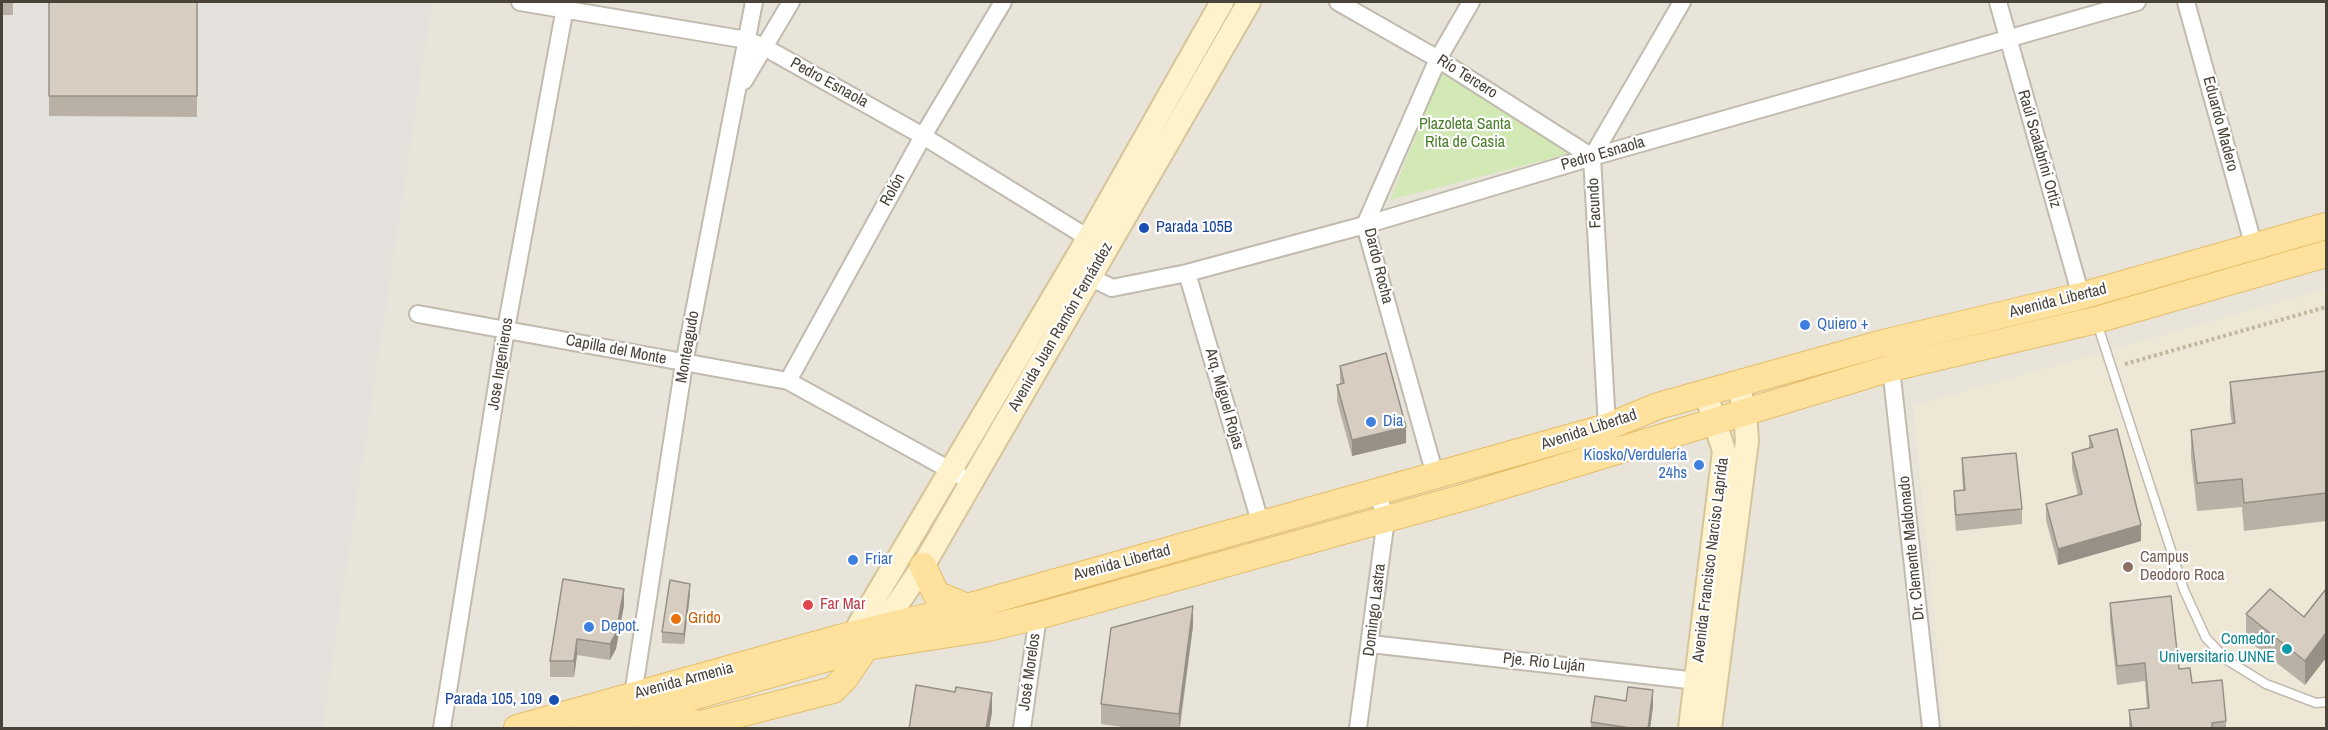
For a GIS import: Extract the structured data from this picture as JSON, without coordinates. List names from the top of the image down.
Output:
{
  "streets": {
    "main road": [
      "Avenida Libertad",
      "Avenida Juan Ramón Fernández",
      "Avenida Francisco Narciso Laprida",
      "Avenida Armenia"
    ],
    "street": [
      "Río Tercero",
      "Pedro Esnaola",
      "Eduardo Madero",
      "Raúl Scalabrini Ortiz",
      "Rolón",
      "Facundo",
      "Dardo Rocha",
      "Monteagudo",
      "Capilla del Monte",
      "Jose Ingenieros",
      "Arq. Miguel Rojas",
      "Dr. Clemente Maldonado",
      "Domingo Lastra",
      "Pje. Río Luján",
      "José Morelos"
    ]
  },
  "crossings": [
    ["Río Tercero", "Pedro Esnaola"],
    ["Río Tercero", "Facundo"],
    ["Río Tercero", "Dardo Rocha"],
    ["Pedro Esnaola", "Raúl Scalabrini Ortiz"],
    ["Pedro Esnaola", "Rolón"],
    ["Pedro Esnaola", "Facundo"],
    ["Pedro Esnaola", "Dardo Rocha"],
    ["Pedro Esnaola", "Avenida Juan Ramón Fernández"],
    ["Pedro Esnaola", "Monteagudo"],
    ["Pedro Esnaola", "Jose Ingenieros"],
    ["Pedro Esnaola", "Arq. Miguel Rojas"],
    ["Eduardo Madero", "Avenida Libertad"],
    ["Raúl Scalabrini Ortiz", "Avenida Libertad"],
    ["Rolón", "Capilla del Monte"],
    ["Facundo", "Avenida Libertad"],
    ["Dardo Rocha", "Avenida Libertad"],
    ["Avenida Libertad", "Avenida Juan Ramón Fernández"],
    ["Avenida Libertad", "Arq. Miguel Rojas"],
    ["Avenida Libertad", "Dr. Clemente Maldonado"],
    ["Avenida Libertad", "Avenida Francisco Narciso Laprida"],
    ["Avenida Libertad", "Domingo Lastra"],
    ["Avenida Libertad", "José Morelos"],
    ["Avenida Libertad", "Avenida Armenia"],
    ["Avenida Juan Ramón Fernández", "Capilla del Monte"],
    ["Avenida Juan Ramón Fernández", "Avenida Armenia"],
    ["Monteagudo", "Capilla del Monte"],
    ["Monteagudo", "Avenida Armenia"],
    ["Capilla del Monte", "Jose Ingenieros"],
    ["Avenida Francisco Narciso Laprida", "Pje. Río Luján"],
    ["Domingo Lastra", "Pje. Río Luján"]
  ],
  "parks": ["Plazoleta Santa Rita de Casia"],
  "places": [
    "Parada 105B",
    "Quiero +",
    "Dia",
    "Kiosko/Verdulería 24hs",
    "Friar",
    "Campus Deodoro Roca",
    "Far Mar",
    "Grido",
    "Depot.",
    "Comedor Universitario UNNE",
    "Parada 105, 109"
  ]
}
